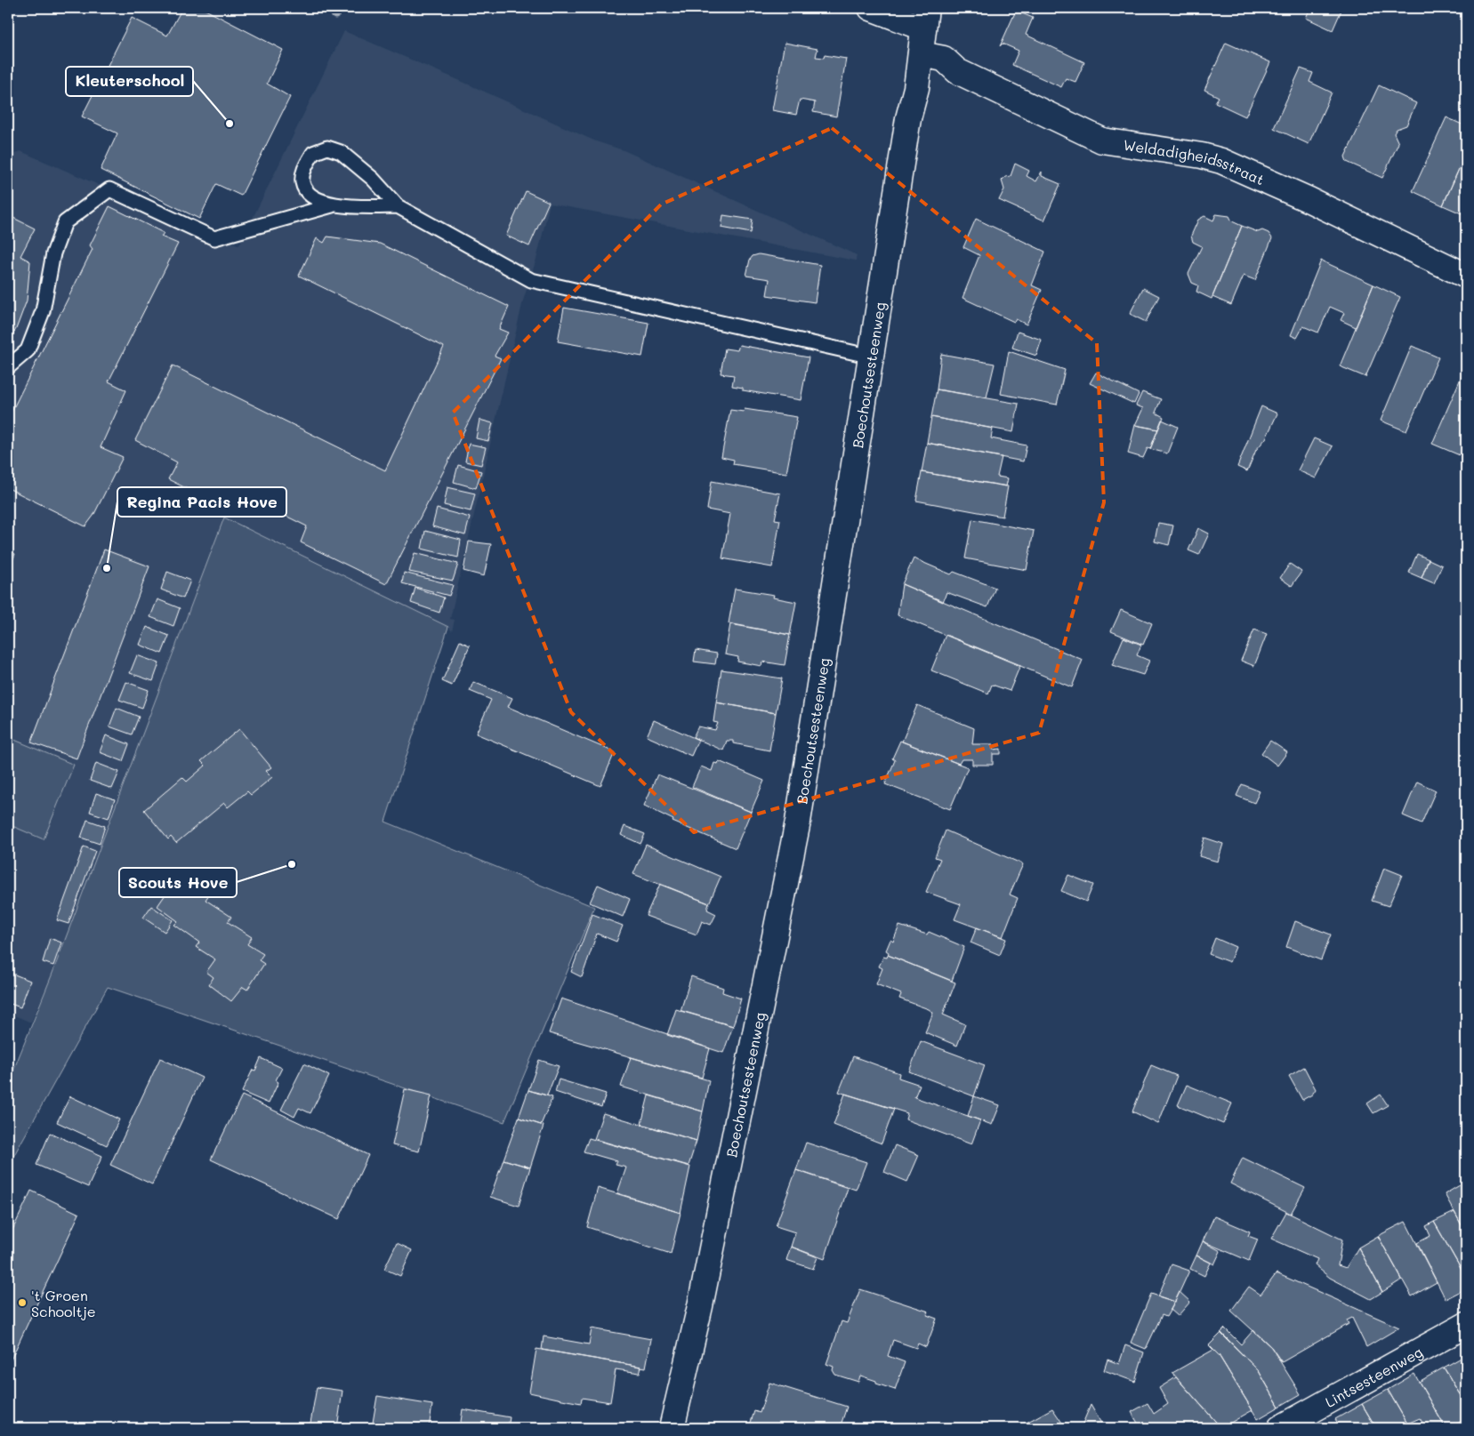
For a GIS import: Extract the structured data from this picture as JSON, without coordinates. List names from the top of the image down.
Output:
{
  "streets": {
    "street": ["Weldadigheidsstraat", "Boechoutsesteenweg", "Lintsesteenweg"]
  },
  "crossings": [
    ["Weldadigheidsstraat", "Boechoutsesteenweg"]
  ],
  "places": [
    "Kleuterschool",
    "Regina Pacis Hove",
    "Scouts Hove",
    "'t Groen Schooltje"
  ]
}
